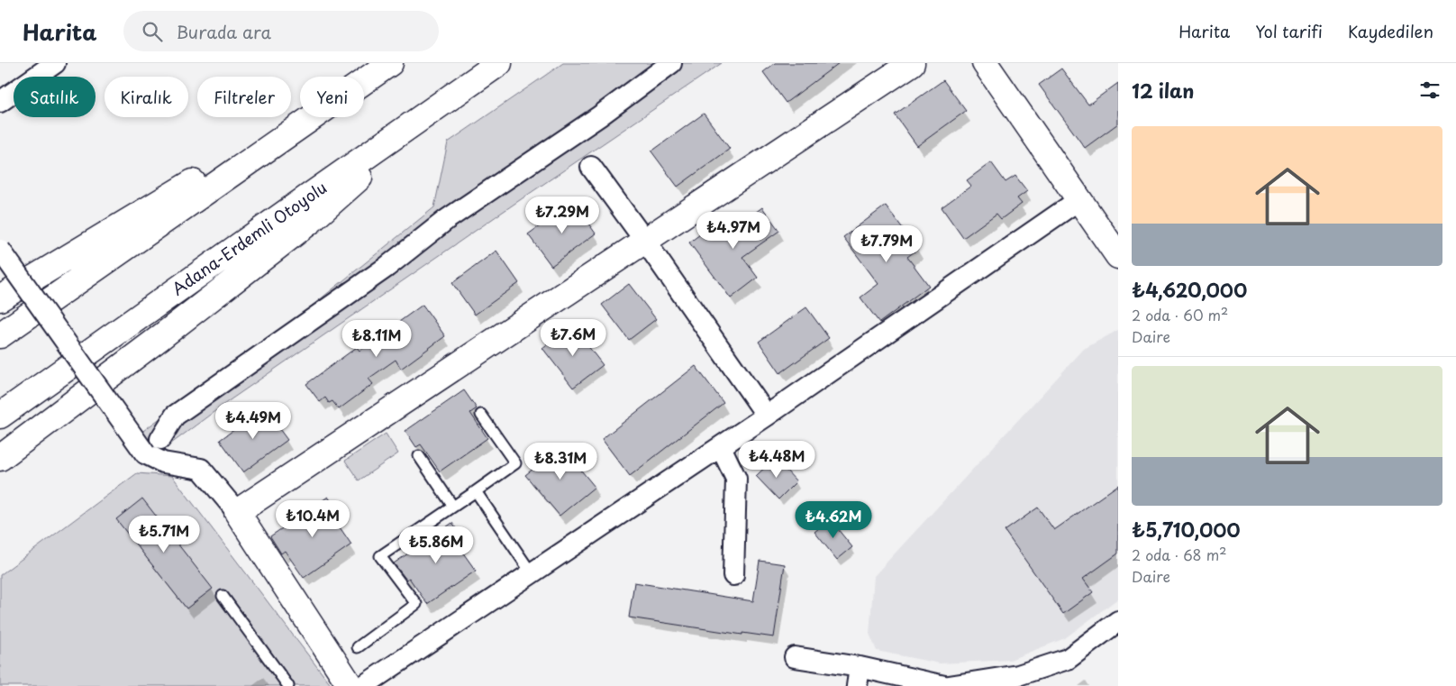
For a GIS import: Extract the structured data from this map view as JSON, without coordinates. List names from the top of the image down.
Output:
{
  "streets": {
    "main road": ["Adana-Erdemli Otoyolu"]
  },
  "page": {
    "header": "Harita",
    "search": "Burada ara",
    "nav": ["Harita", "Yol tarifi", "Kaydedilen"],
    "heading": "12 ilan",
    "chip": [
      "Satılık",
      "Kiralık",
      "Filtreler",
      "Yeni"
    ],
    "list": [
      {
        "name": "₺4,620,000",
        "note": "2 oda · 60 m² · Daire"
      },
      {
        "name": "₺5,710,000",
        "note": "2 oda · 68 m² · Daire"
      }
    ],
    "price": [
      "₺7.29M",
      "₺4.97M",
      "₺7.79M",
      "₺7.6M",
      "₺8.11M",
      "₺4.49M",
      "₺4.48M",
      "₺8.31M",
      "₺10.4M",
      "₺4.62M",
      "₺5.71M",
      "₺5.86M"
    ]
  }
}
